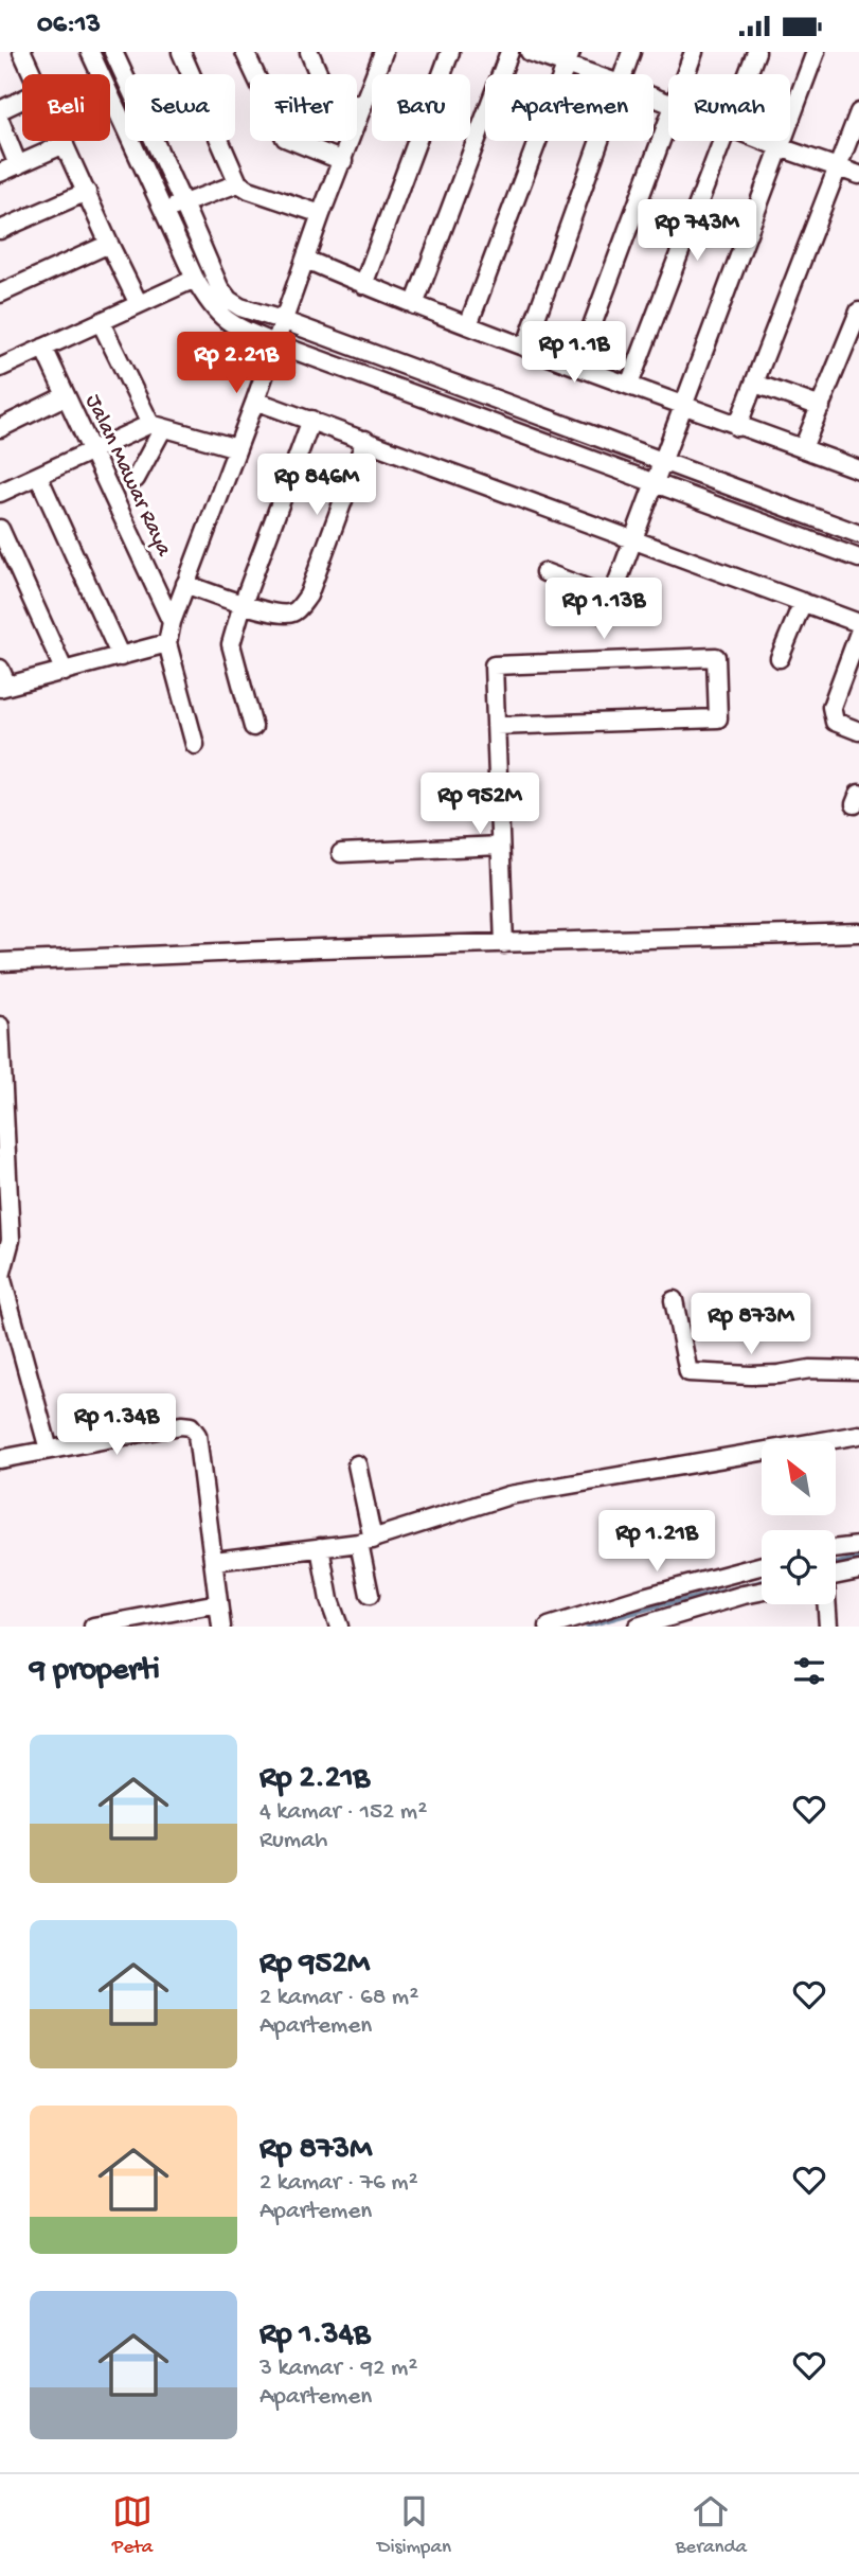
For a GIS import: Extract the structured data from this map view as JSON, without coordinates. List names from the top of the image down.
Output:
{
  "streets": {
    "street": ["Jalan Mawar Raya"]
  },
  "north": "top left",
  "page": {
    "status": "06:13",
    "chip": [
      "Beli",
      "Sewa",
      "Filter",
      "Baru",
      "Apartemen",
      "Rumah"
    ],
    "price": [
      "Rp 743M",
      "Rp 1.1B",
      "Rp 2.21B",
      "Rp 846M",
      "Rp 1.13B",
      "Rp 952M",
      "Rp 873M",
      "Rp 1.34B",
      "Rp 1.21B"
    ],
    "heading": "9 properti",
    "list": [
      {
        "name": "Rp 2.21B",
        "note": "4 kamar · 152 m² · Rumah"
      },
      {
        "name": "Rp 952M",
        "note": "2 kamar · 68 m² · Apartemen"
      },
      {
        "name": "Rp 873M",
        "note": "2 kamar · 76 m² · Apartemen"
      },
      {
        "name": "Rp 1.34B",
        "note": "3 kamar · 92 m² · Apartemen"
      }
    ],
    "tabs": ["Peta", "Disimpan", "Beranda"]
  }
}
